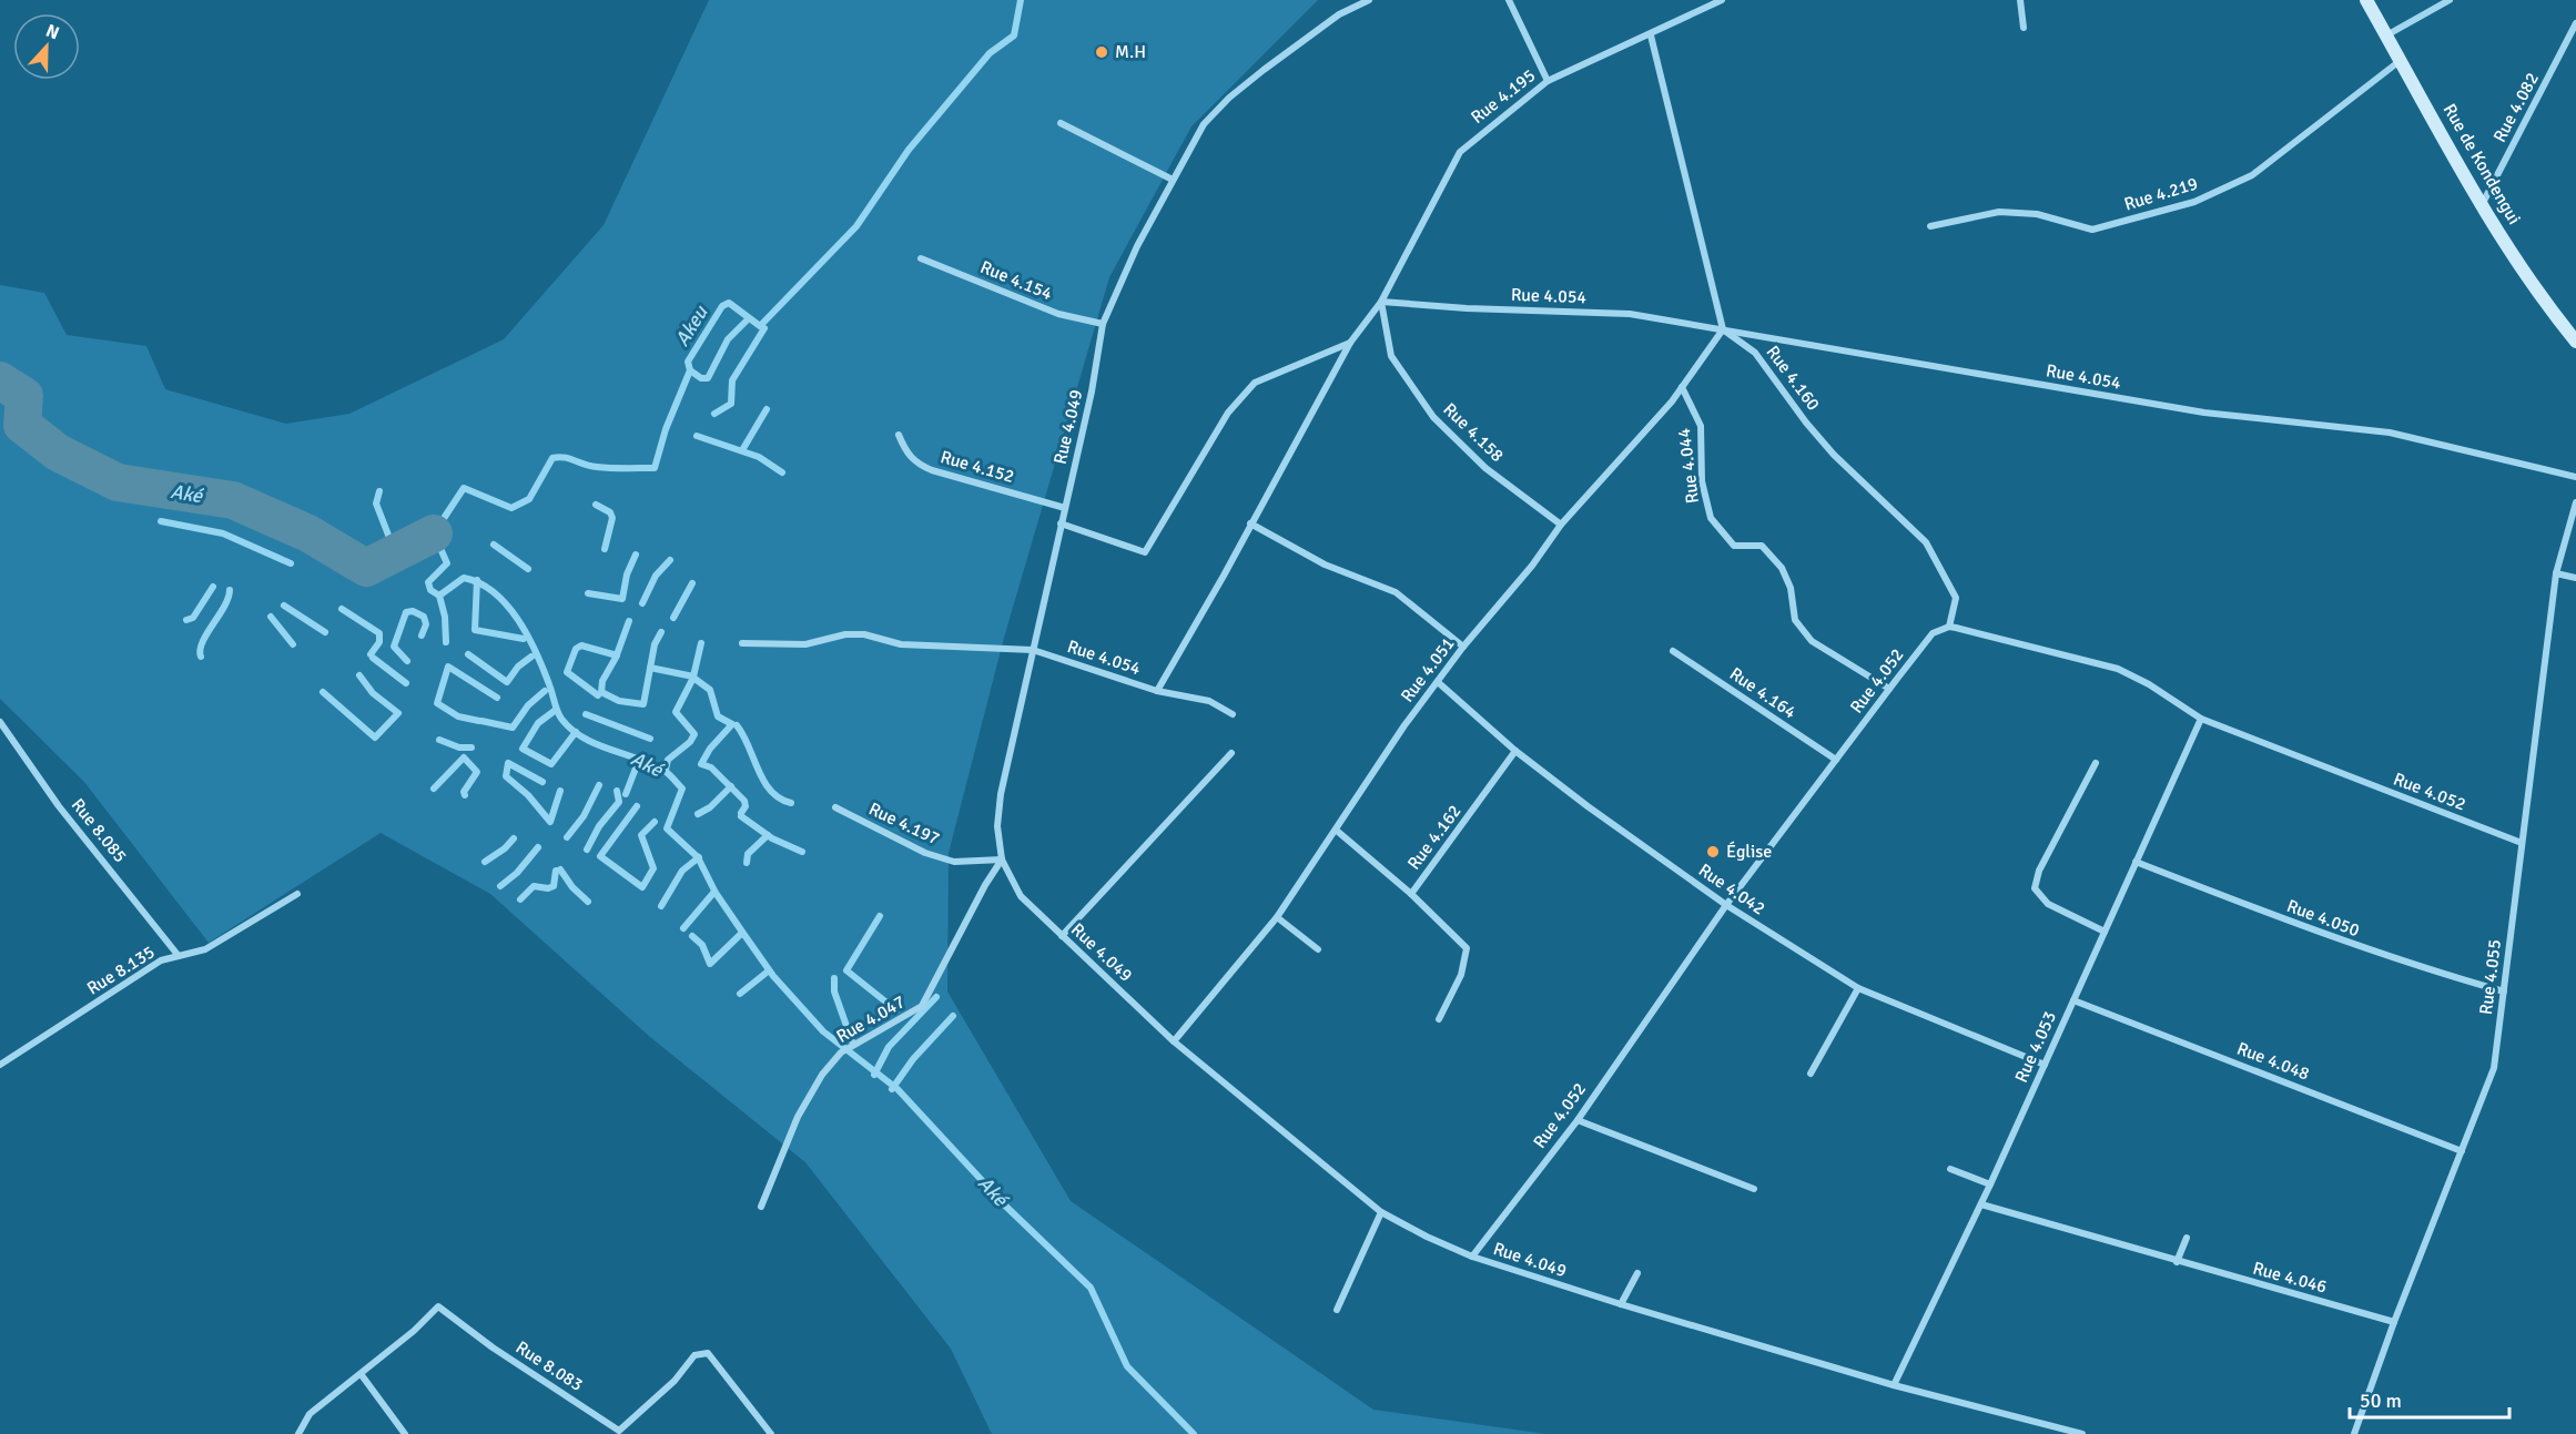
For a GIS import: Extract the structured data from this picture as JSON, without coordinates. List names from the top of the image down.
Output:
{
  "streets": {
    "main road": ["Rue de Kondengui"],
    "street": [
      "Rue 4.195",
      "Rue 4.082",
      "Rue 4.219",
      "Rue 4.154",
      "Rue 4.054",
      "Rue 4.160",
      "Rue 4.049",
      "Rue 4.158",
      "Rue 4.044",
      "Rue 4.152",
      "Rue 4.051",
      "Rue 4.052",
      "Rue 4.164",
      "Rue 4.197",
      "Rue 8.085",
      "Rue 4.162",
      "Rue 4.042",
      "Rue 4.050",
      "Rue 8.135",
      "Rue 4.055",
      "Rue 4.047",
      "Rue 4.053",
      "Rue 4.048",
      "Rue 4.046",
      "Rue 8.083"
    ]
  },
  "crossings": [
    ["Rue 4.195", "Rue 4.054"],
    ["Rue 4.195", "Rue 4.158"],
    ["Rue 4.082", "Rue de Kondengui"],
    ["Rue de Kondengui", "Rue 4.219"],
    ["Rue 4.154", "Rue 4.049"],
    ["Rue 4.054", "Rue 4.160"],
    ["Rue 4.054", "Rue 4.049"],
    ["Rue 4.054", "Rue 4.158"],
    ["Rue 4.054", "Rue 4.051"],
    ["Rue 4.160", "Rue 4.051"],
    ["Rue 4.160", "Rue 4.052"],
    ["Rue 4.049", "Rue 4.152"],
    ["Rue 4.049", "Rue 4.051"],
    ["Rue 4.049", "Rue 4.052"],
    ["Rue 4.049", "Rue 4.197"],
    ["Rue 4.049", "Rue 4.047"],
    ["Rue 4.049", "Rue 4.053"],
    ["Rue 4.158", "Rue 4.051"],
    ["Rue 4.044", "Rue 4.051"],
    ["Rue 4.044", "Rue 4.052"],
    ["Rue 4.051", "Rue 4.162"],
    ["Rue 4.051", "Rue 4.042"],
    ["Rue 4.052", "Rue 4.164"],
    ["Rue 4.052", "Rue 4.042"],
    ["Rue 4.052", "Rue 4.055"],
    ["Rue 4.052", "Rue 4.053"],
    ["Rue 4.197", "Rue 4.047"],
    ["Rue 8.085", "Rue 8.135"],
    ["Rue 4.162", "Rue 4.042"],
    ["Rue 4.042", "Rue 4.053"],
    ["Rue 4.050", "Rue 4.055"],
    ["Rue 4.050", "Rue 4.053"],
    ["Rue 4.055", "Rue 4.048"],
    ["Rue 4.055", "Rue 4.046"],
    ["Rue 4.053", "Rue 4.048"],
    ["Rue 4.053", "Rue 4.046"]
  ],
  "water": ["Akeu", "Aké"],
  "places": ["M.H", "Église"],
  "scale_bar": "50 m",
  "north": "top"
}
